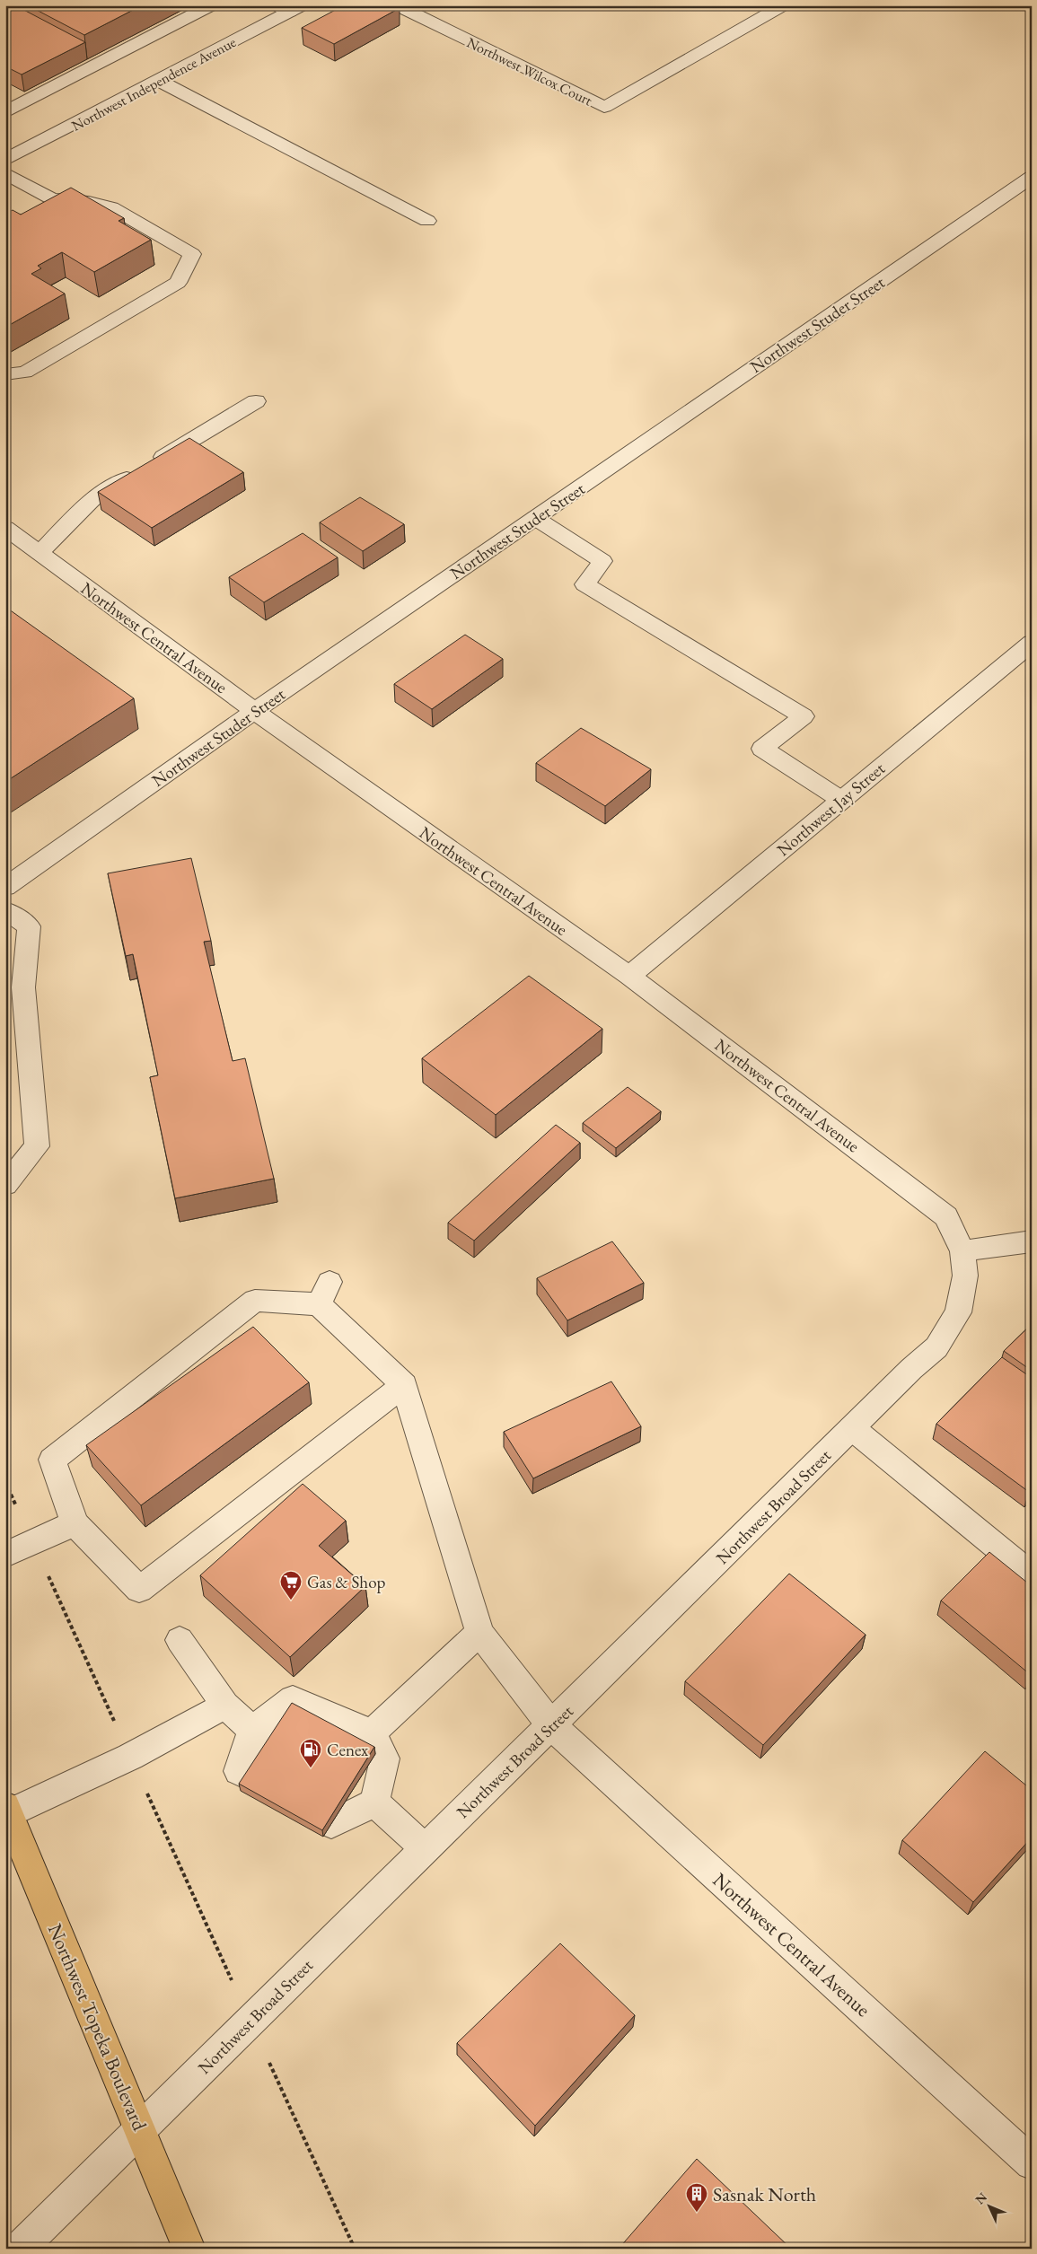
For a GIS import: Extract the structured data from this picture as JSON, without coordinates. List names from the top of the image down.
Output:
{
  "streets": {
    "main road": ["Northwest Topeka Boulevard"],
    "street": [
      "Northwest Wilcox Court",
      "Northwest Independence Avenue",
      "Northwest Studer Street",
      "Northwest Central Avenue",
      "Northwest Jay Street",
      "Northwest Broad Street"
    ]
  },
  "crossings": [
    ["Northwest Studer Street", "Northwest Central Avenue"],
    ["Northwest Central Avenue", "Northwest Jay Street"],
    ["Northwest Central Avenue", "Northwest Broad Street"],
    ["Northwest Broad Street", "Northwest Topeka Boulevard"]
  ],
  "places": {
    "supermarket": ["Gas & Shop"],
    "fuel station": ["Cenex"],
    "building": ["Sasnak North"]
  },
  "north": "top left"
}
